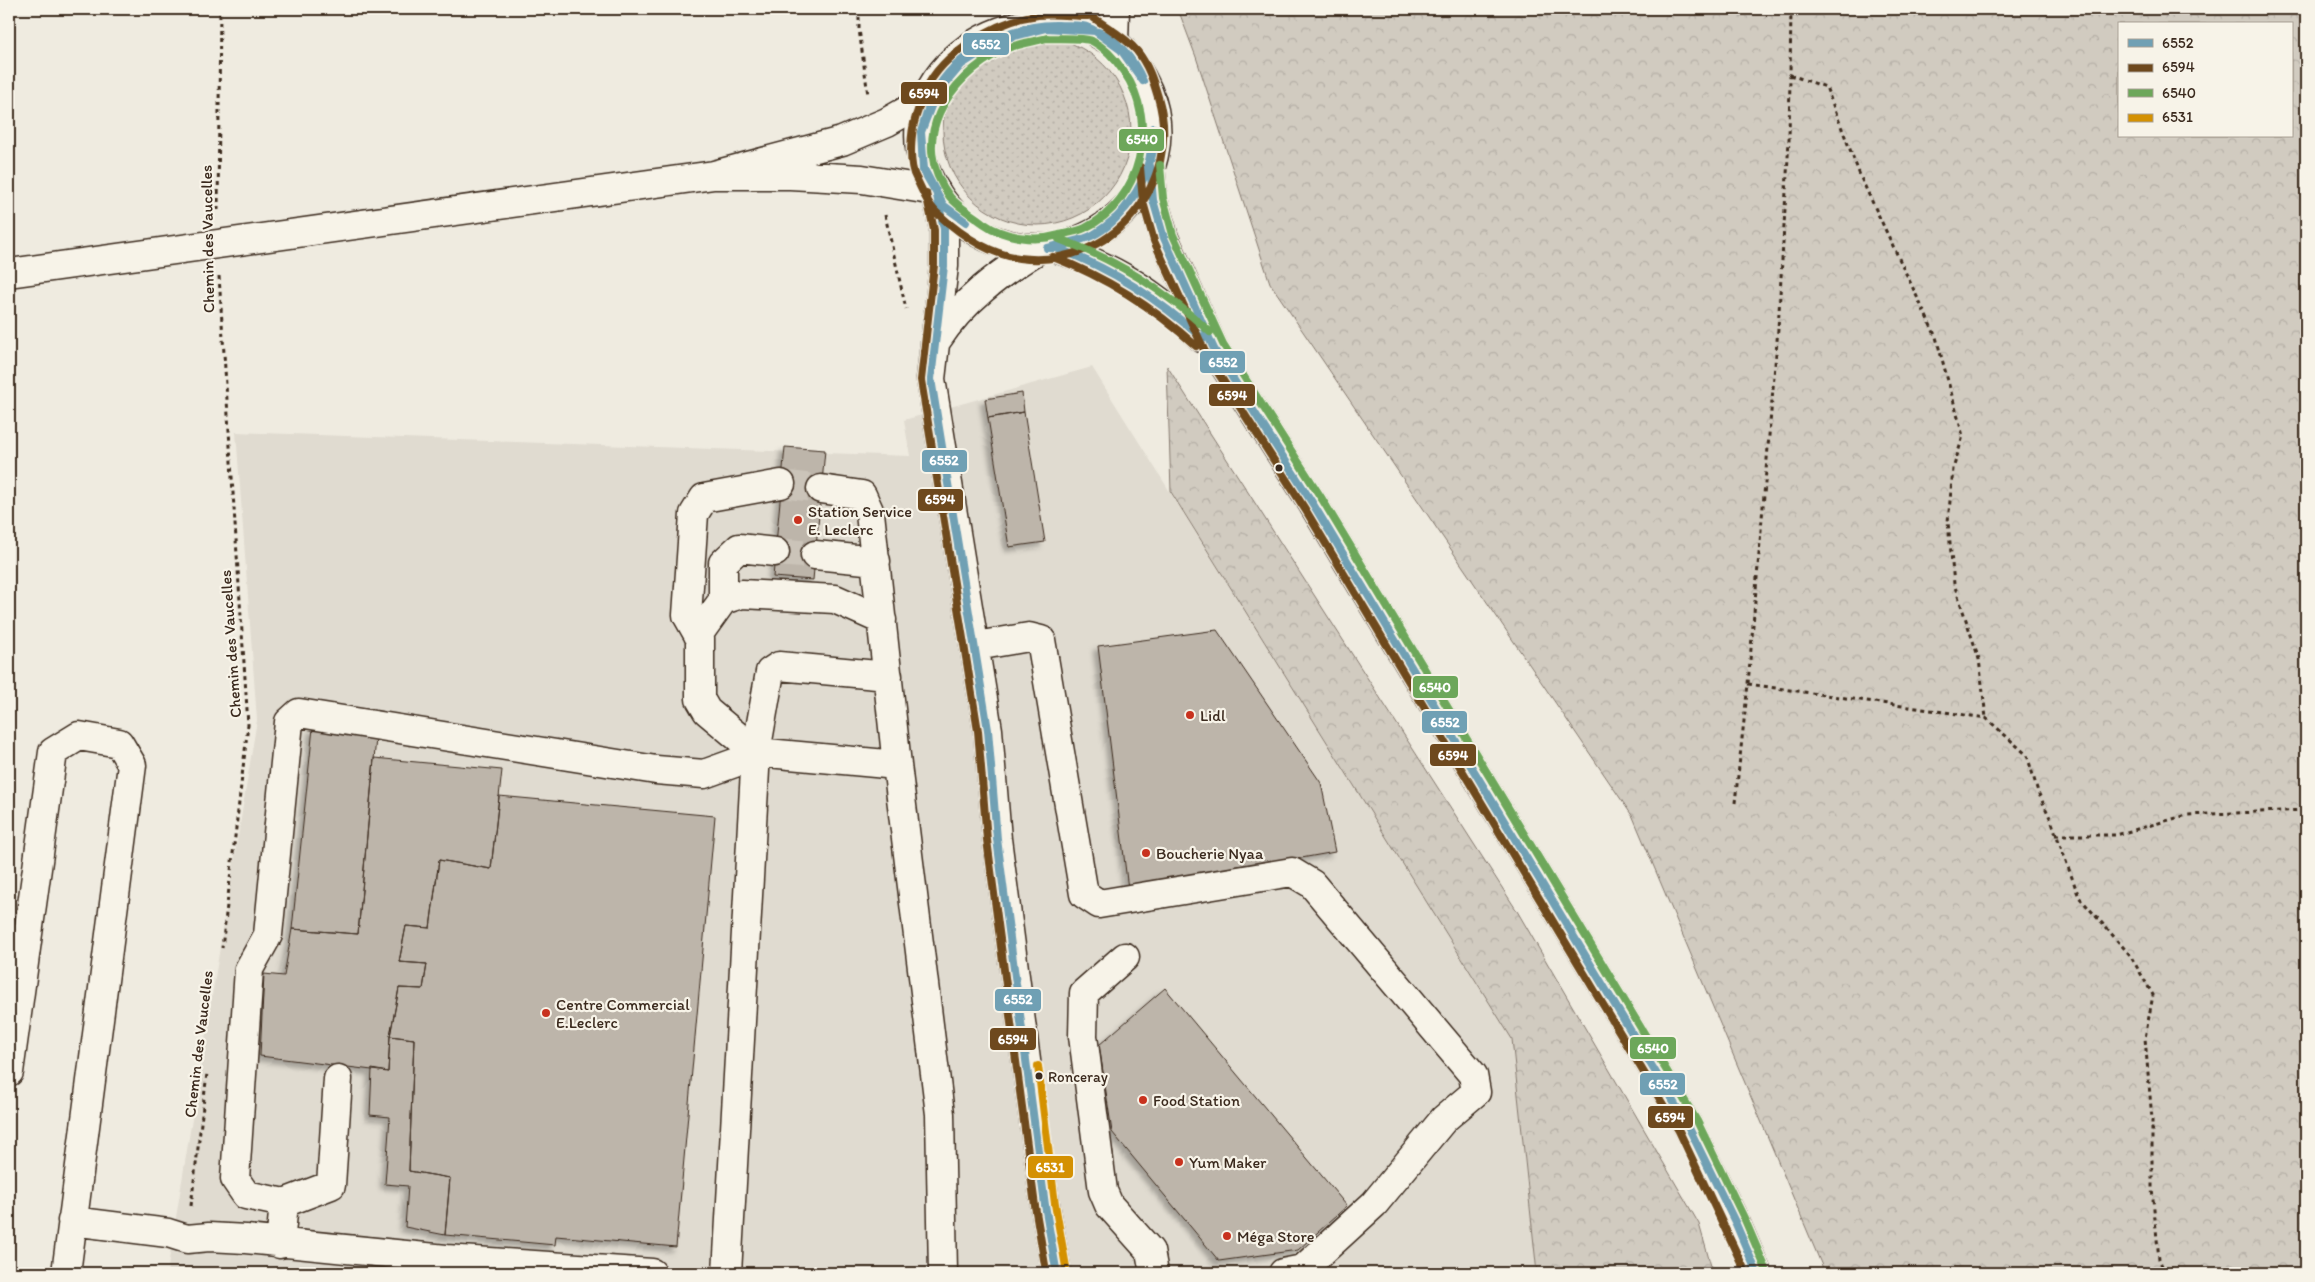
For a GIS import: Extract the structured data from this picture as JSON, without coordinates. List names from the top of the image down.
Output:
{
  "streets": {
    "path": ["Chemin des Vaucelles"]
  },
  "places": [
    "Station Service E. Leclerc",
    "Lidl",
    "Boucherie Nyaa",
    "Centre Commercial E.Leclerc",
    "Ronceray",
    "Food Station",
    "Yum Maker",
    "Méga Store"
  ],
  "lines": [
    "transit line 6594",
    "transit line 6552",
    "transit line 6540",
    "transit line 6531"
  ],
  "legend": [
    "6552",
    "6594",
    "6540",
    "6531"
  ]
}
